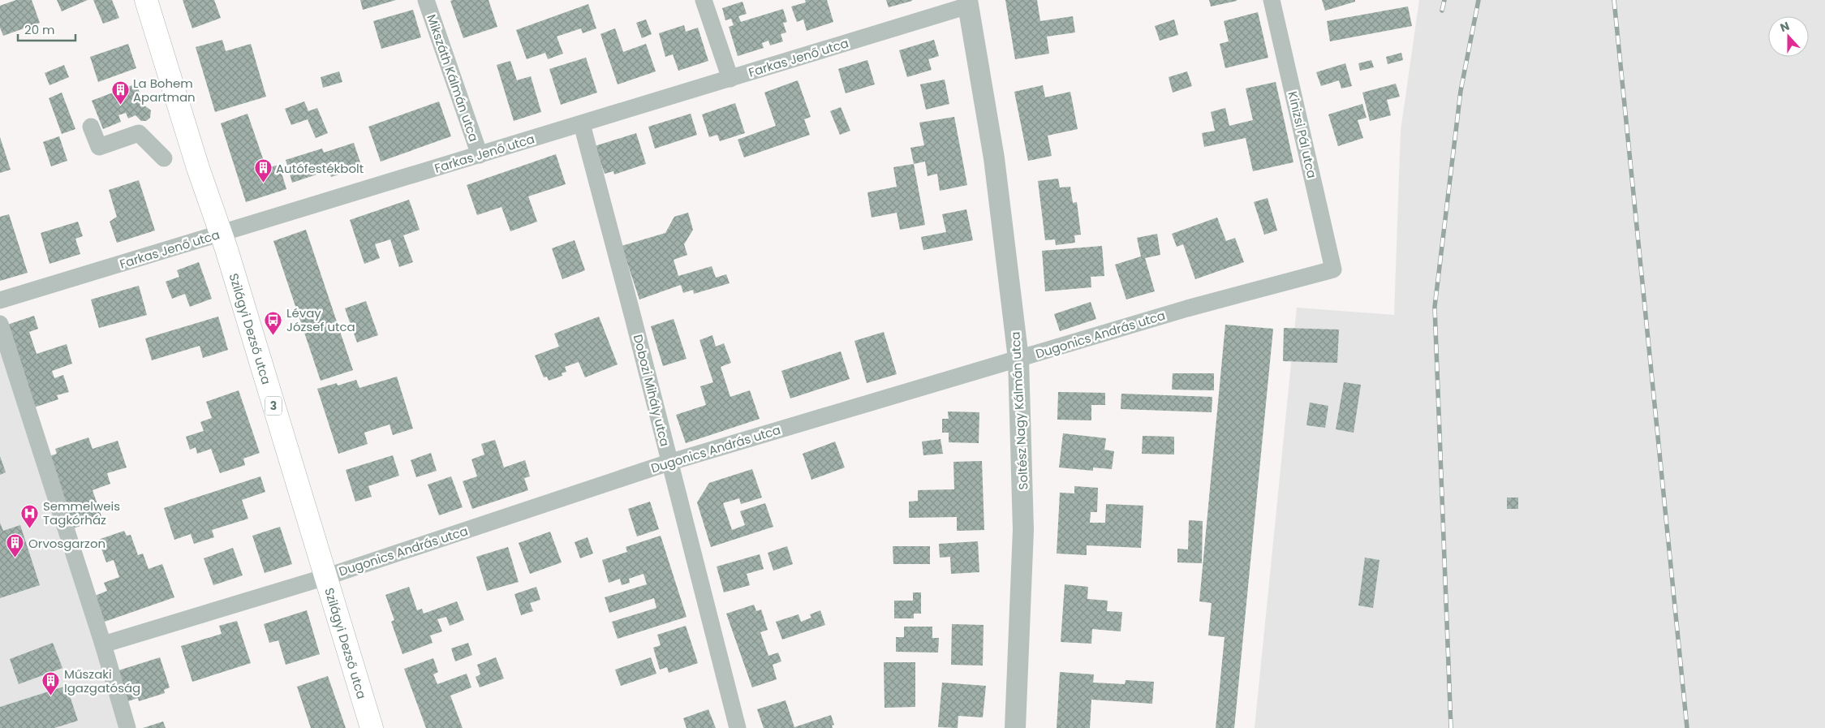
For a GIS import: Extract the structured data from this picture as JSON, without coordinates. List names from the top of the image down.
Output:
{
  "streets": {
    "main road": ["Szilágyi Dezső utca", "3"],
    "street": [
      "Farkas Jenő utca",
      "Mikszáth Kálmán utca",
      "Kinizsi Pál utca",
      "Dugonics András utca",
      "Dobozi Mihály utca",
      "Soltész Nagy Kálmán utca"
    ]
  },
  "crossings": [
    ["Farkas Jenő utca", "Mikszáth Kálmán utca"],
    ["Farkas Jenő utca", "Szilágyi Dezső utca"],
    ["Farkas Jenő utca", "Dobozi Mihály utca"],
    ["Farkas Jenő utca", "Soltész Nagy Kálmán utca"],
    ["Kinizsi Pál utca", "Dugonics András utca"],
    ["Szilágyi Dezső utca", "Dugonics András utca"],
    ["Dugonics András utca", "Dobozi Mihály utca"],
    ["Dugonics András utca", "Soltész Nagy Kálmán utca"]
  ],
  "places": {
    "building": [
      "La Bohem Apartman",
      "Autófestékbolt",
      "Orvosgarzon",
      "Műszaki Igazgatóság"
    ],
    "bus stop": ["Lévay József utca"],
    "hospital": ["Semmelweis Tagkórház"]
  },
  "scale_bar": "20 m",
  "north": "top"
}
